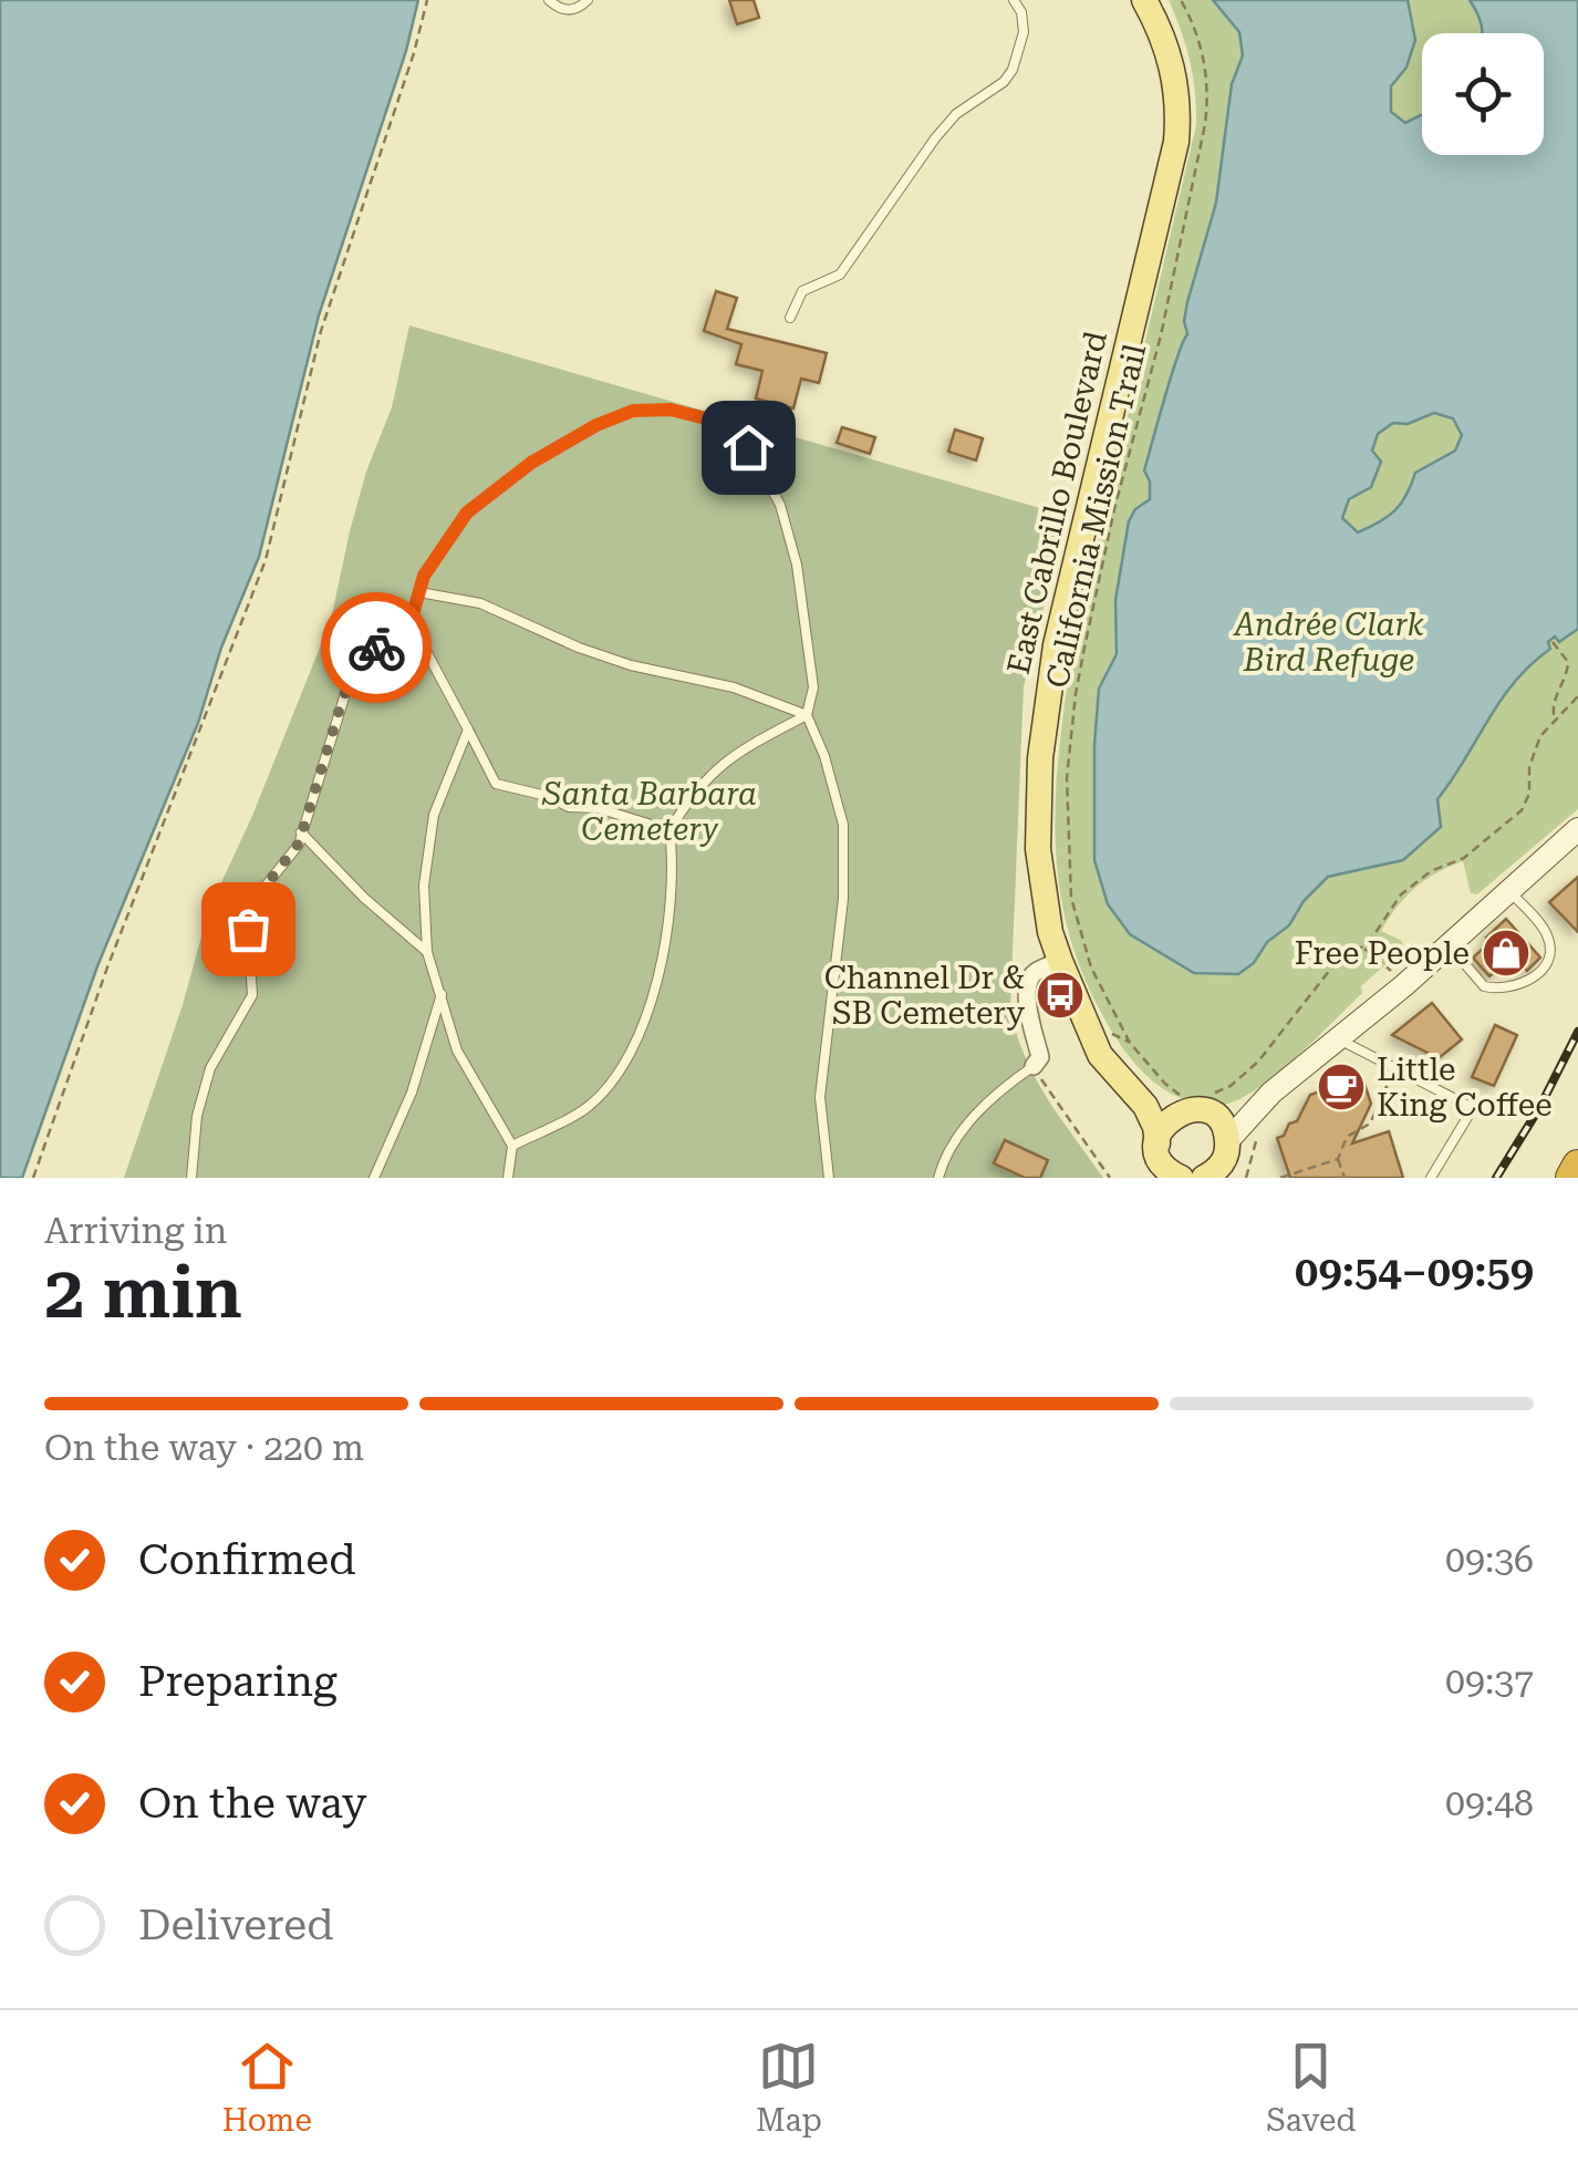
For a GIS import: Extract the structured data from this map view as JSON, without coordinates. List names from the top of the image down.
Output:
{
  "streets": {
    "main road": ["East Cabrillo Boulevard"],
    "path": ["California Mission Trail"]
  },
  "parks": ["Andrée Clark Bird Refuge", "Santa Barbara Cemetery"],
  "places": {
    "shop": ["Free People"],
    "bus stop": ["Channel Dr & SB Cemetery"],
    "cafe": ["Little King Coffee"]
  },
  "page": {
    "heading": ["2 min", "Arriving in", "09:54–09:59"],
    "bar": "On the way · 220 m",
    "list": [
      ["Confirmed", "09:36"],
      ["Preparing", "09:37"],
      ["On the way", "09:48"],
      "Delivered"
    ],
    "tabs": ["Home", "Map", "Saved"]
  }
}
